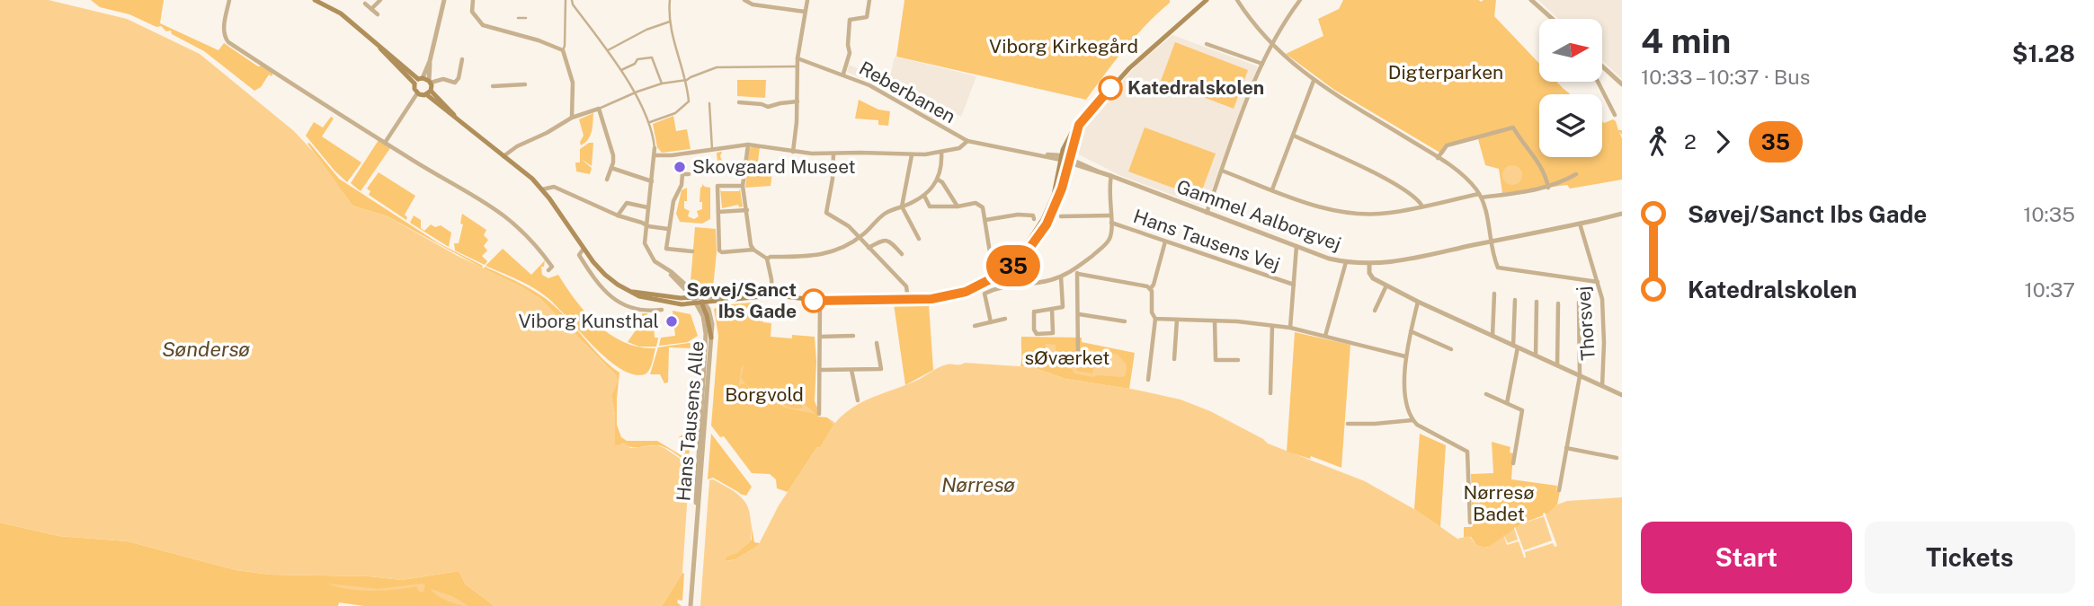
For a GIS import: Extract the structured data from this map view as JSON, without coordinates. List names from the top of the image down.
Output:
{
  "streets": {
    "street": [
      "Reberbanen",
      "Gammel Aalborgvej",
      "Hans Tausens Vej",
      "Thorsvej",
      "Hans Tausens Alle"
    ]
  },
  "crossings": [
    ["Gammel Aalborgvej", "Thorsvej"]
  ],
  "water": ["Søndersø", "Nørresø"],
  "parks": [
    "Viborg Kirkegård",
    "Digterparken",
    "sØværket",
    "Borgvold",
    "Nørresø Badet"
  ],
  "places": [
    "Katedralskolen",
    "Skovgaard Museet",
    "Søvej/Sanct Ibs Gade",
    "Viborg Kunsthal"
  ],
  "lines": ["bus line 35"],
  "north": "right",
  "page": {
    "on_map": "35",
    "heading": ["4 min", "10:33 – 10:37 · Bus", "$1.28"],
    "legs": ["2", "35"],
    "list": [
      {
        "name": "Søvej/Sanct Ibs Gade",
        "value": "10:35"
      },
      {
        "name": "Katedralskolen",
        "value": "10:37"
      }
    ],
    "buttons": ["Start", "Tickets"]
  }
}
